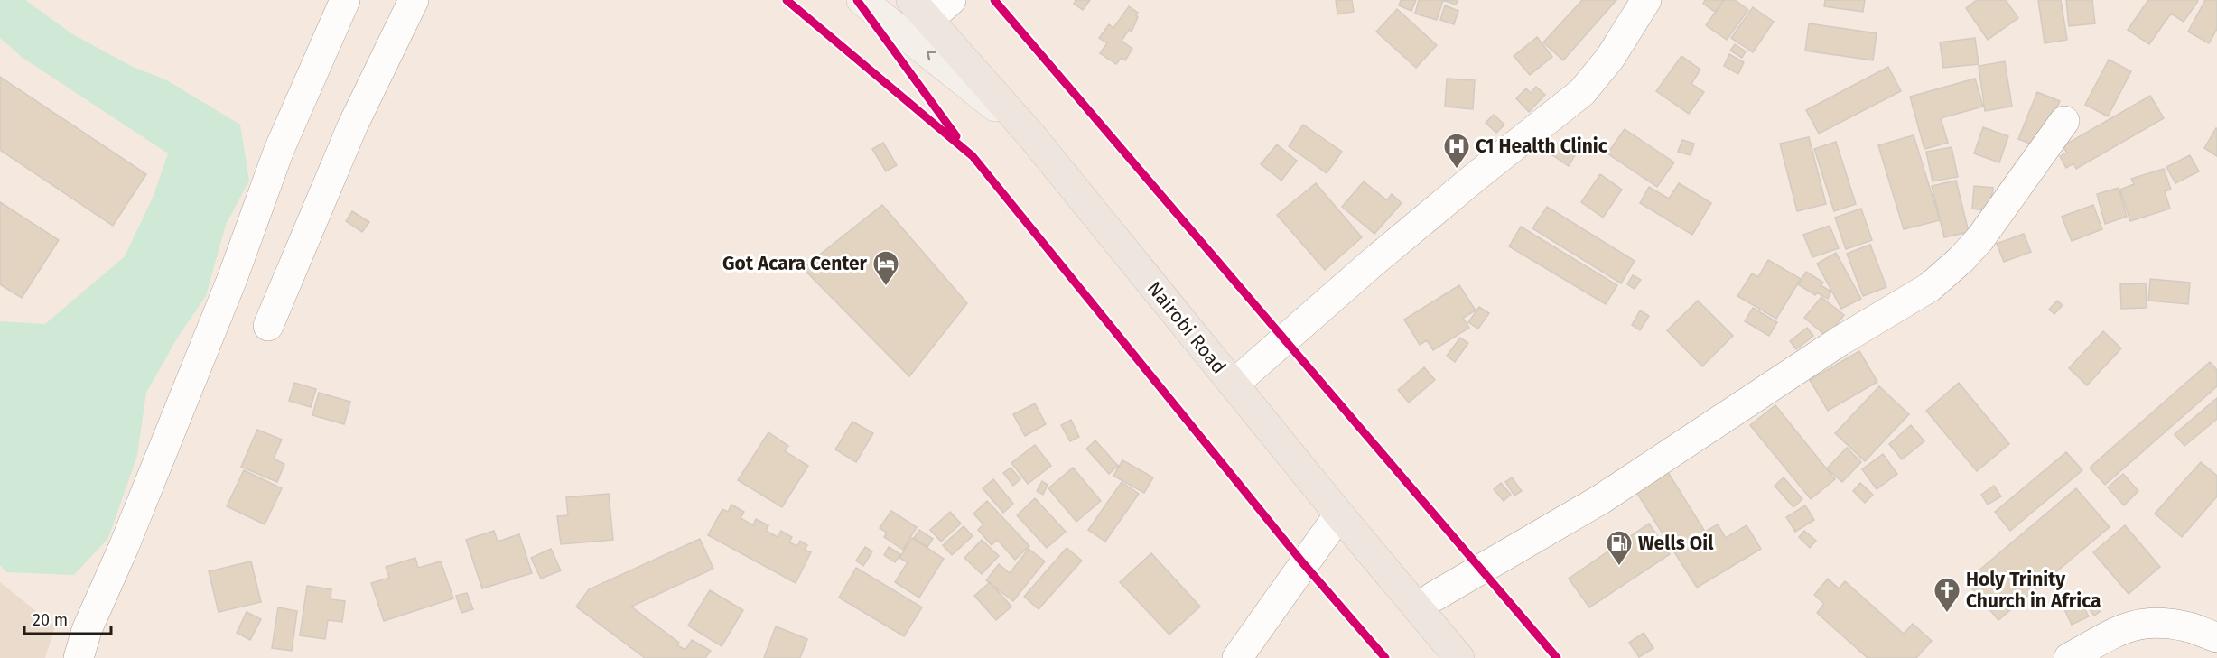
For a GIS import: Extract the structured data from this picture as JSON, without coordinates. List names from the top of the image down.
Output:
{
  "streets": {
    "highway": ["Nairobi Road"]
  },
  "places": {
    "hospital": ["C1 Health Clinic"],
    "hotel": ["Got Acara Center"],
    "fuel station": ["Wells Oil"],
    "church": ["Holy Trinity Church in Africa"]
  },
  "scale_bar": "20 m"
}
